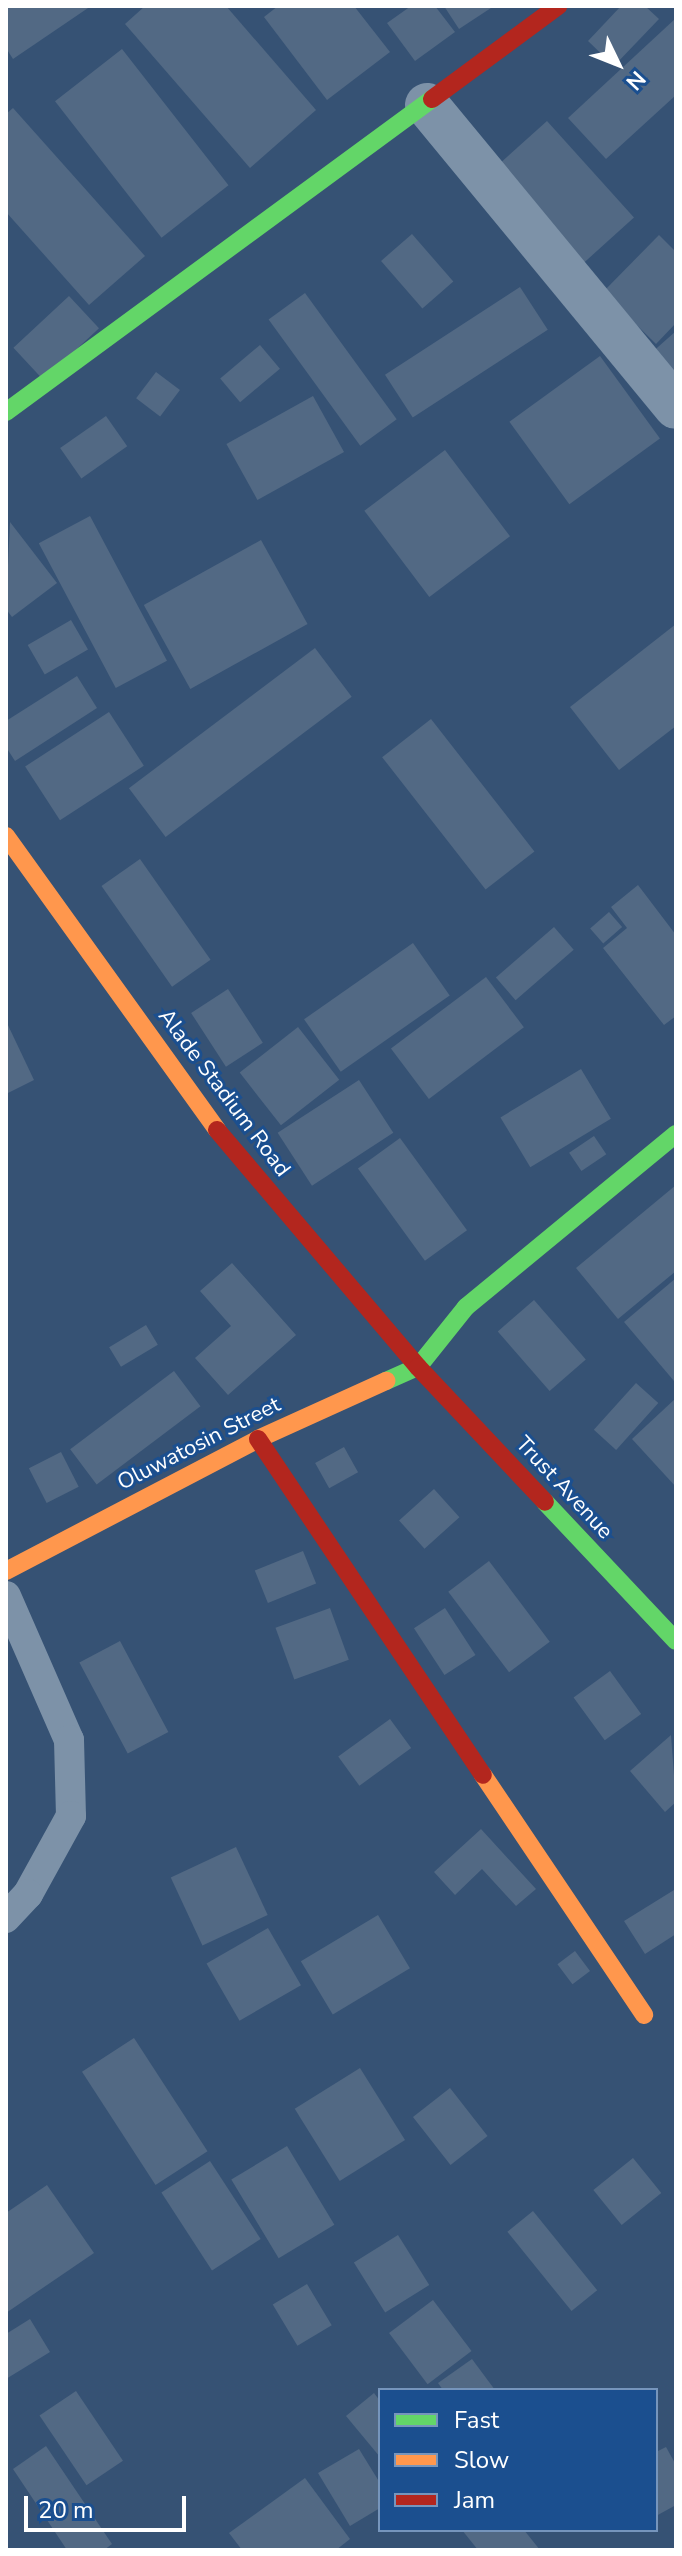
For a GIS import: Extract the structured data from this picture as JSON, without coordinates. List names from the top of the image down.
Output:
{
  "streets": {
    "street": ["Alade Stadium Road", "Oluwatosin Street", "Trust Avenue"]
  },
  "crossings": [
    ["Alade Stadium Road", "Oluwatosin Street"],
    ["Alade Stadium Road", "Trust Avenue"],
    ["Oluwatosin Street", "Trust Avenue"]
  ],
  "legend": ["Fast", "Slow", "Jam"],
  "scale_bar": "20 m",
  "north": "bottom right"
}
